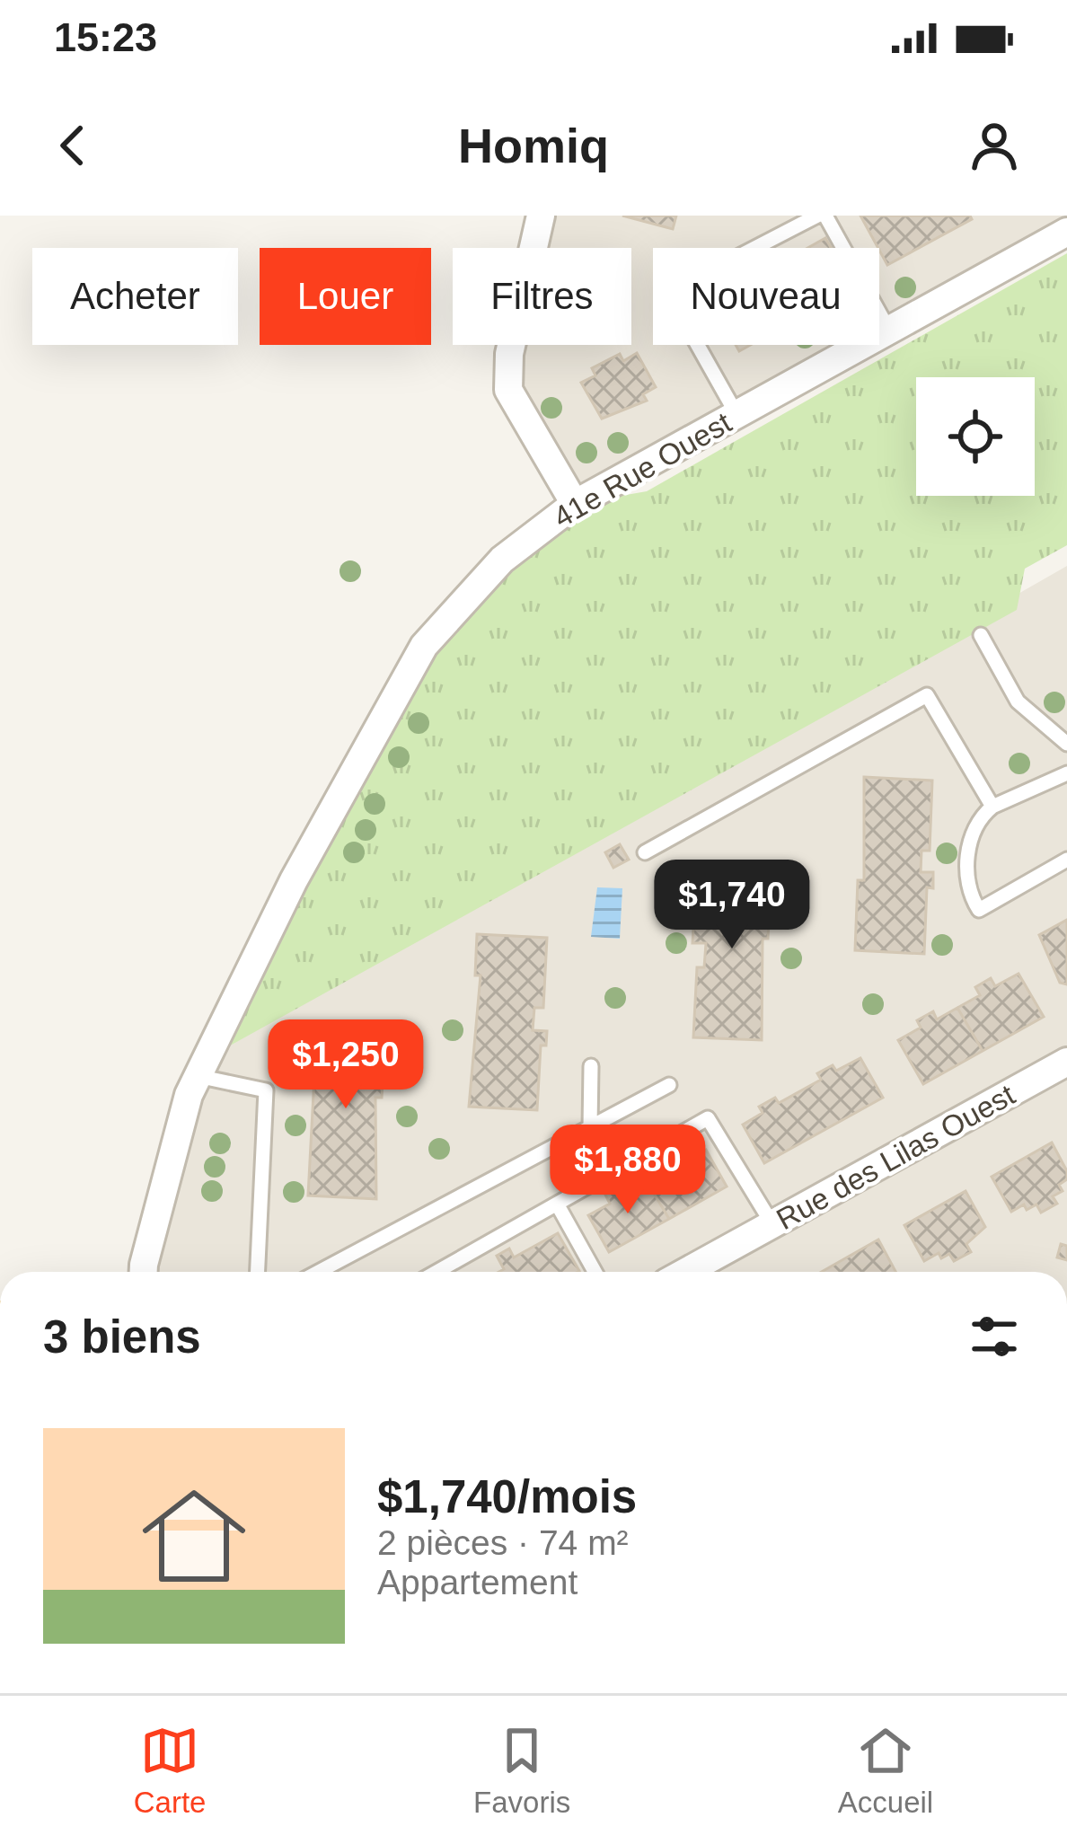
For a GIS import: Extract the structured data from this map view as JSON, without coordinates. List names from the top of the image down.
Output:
{
  "streets": {
    "street": ["41e Rue Ouest", "Rue des Lilas Ouest"]
  },
  "page": {
    "status": "15:23",
    "header": "Homiq",
    "chip": [
      "Acheter",
      "Louer",
      "Filtres",
      "Nouveau"
    ],
    "price": ["$1,740", "$1,250", "$1,880"],
    "heading": "3 biens",
    "list": [
      {
        "name": "$1,740/mois",
        "note": "2 pièces · 74 m² · Appartement"
      }
    ],
    "tabs": ["Carte", "Favoris", "Accueil"]
  }
}
